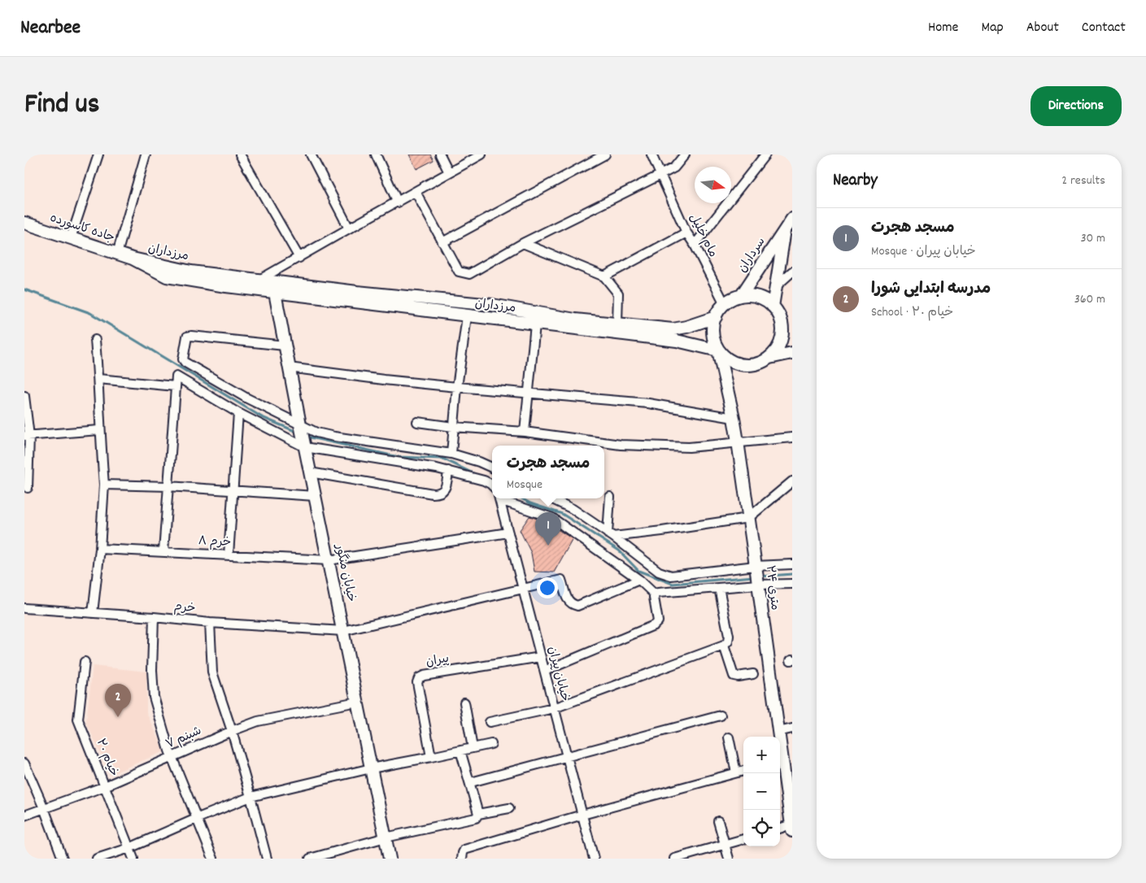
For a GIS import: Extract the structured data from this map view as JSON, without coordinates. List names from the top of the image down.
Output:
{
  "streets": {
    "street": [
      "جاده کاسورده",
      "مام خلیل",
      "مرزداران",
      "سرداران",
      "خرم ۸",
      "خیابان منگور",
      "۲۴ متری",
      "خرم",
      "پیران",
      "خیابان پیران",
      "شبنم ۷",
      "خیام ۲۰"
    ]
  },
  "crossings": [
    ["جاده کاسورده", "مرزداران"],
    ["مام خلیل", "مرزداران"],
    ["مام خلیل", "سرداران"],
    ["مام خلیل", "۲۴ متری"],
    ["مرزداران", "سرداران"],
    ["مرزداران", "خیابان منگور"],
    ["مرزداران", "۲۴ متری"],
    ["سرداران", "۲۴ متری"],
    ["خرم ۸", "خیابان منگور"],
    ["خرم ۸", "خیابان پیران"],
    ["خیابان منگور", "خرم"],
    ["خیابان منگور", "شبنم ۷"],
    ["خرم", "خیابان پیران"],
    ["پیران", "خیابان پیران"],
    ["شبنم ۷", "خیام ۲۰"]
  ],
  "north": "right",
  "page": {
    "header": "Nearbee",
    "nav": [
      "Home",
      "Map",
      "About",
      "Contact"
    ],
    "title": "Find us",
    "buttons": "Directions",
    "heading": ["Nearby", "2 results"],
    "list": [
      {
        "mark": "1",
        "name": "مسجد هجرت",
        "note": "Mosque · خیابان پیران",
        "value": "30 m"
      },
      {
        "mark": "2",
        "name": "مدرسه ابتدایی شورا",
        "note": "School · خیام ۲۰",
        "value": "360 m"
      }
    ],
    "popup": ["مسجد هجرت", "Mosque"],
    "pins": ["1", "2"],
    "map_buttons": ["+", "−"]
  }
}
